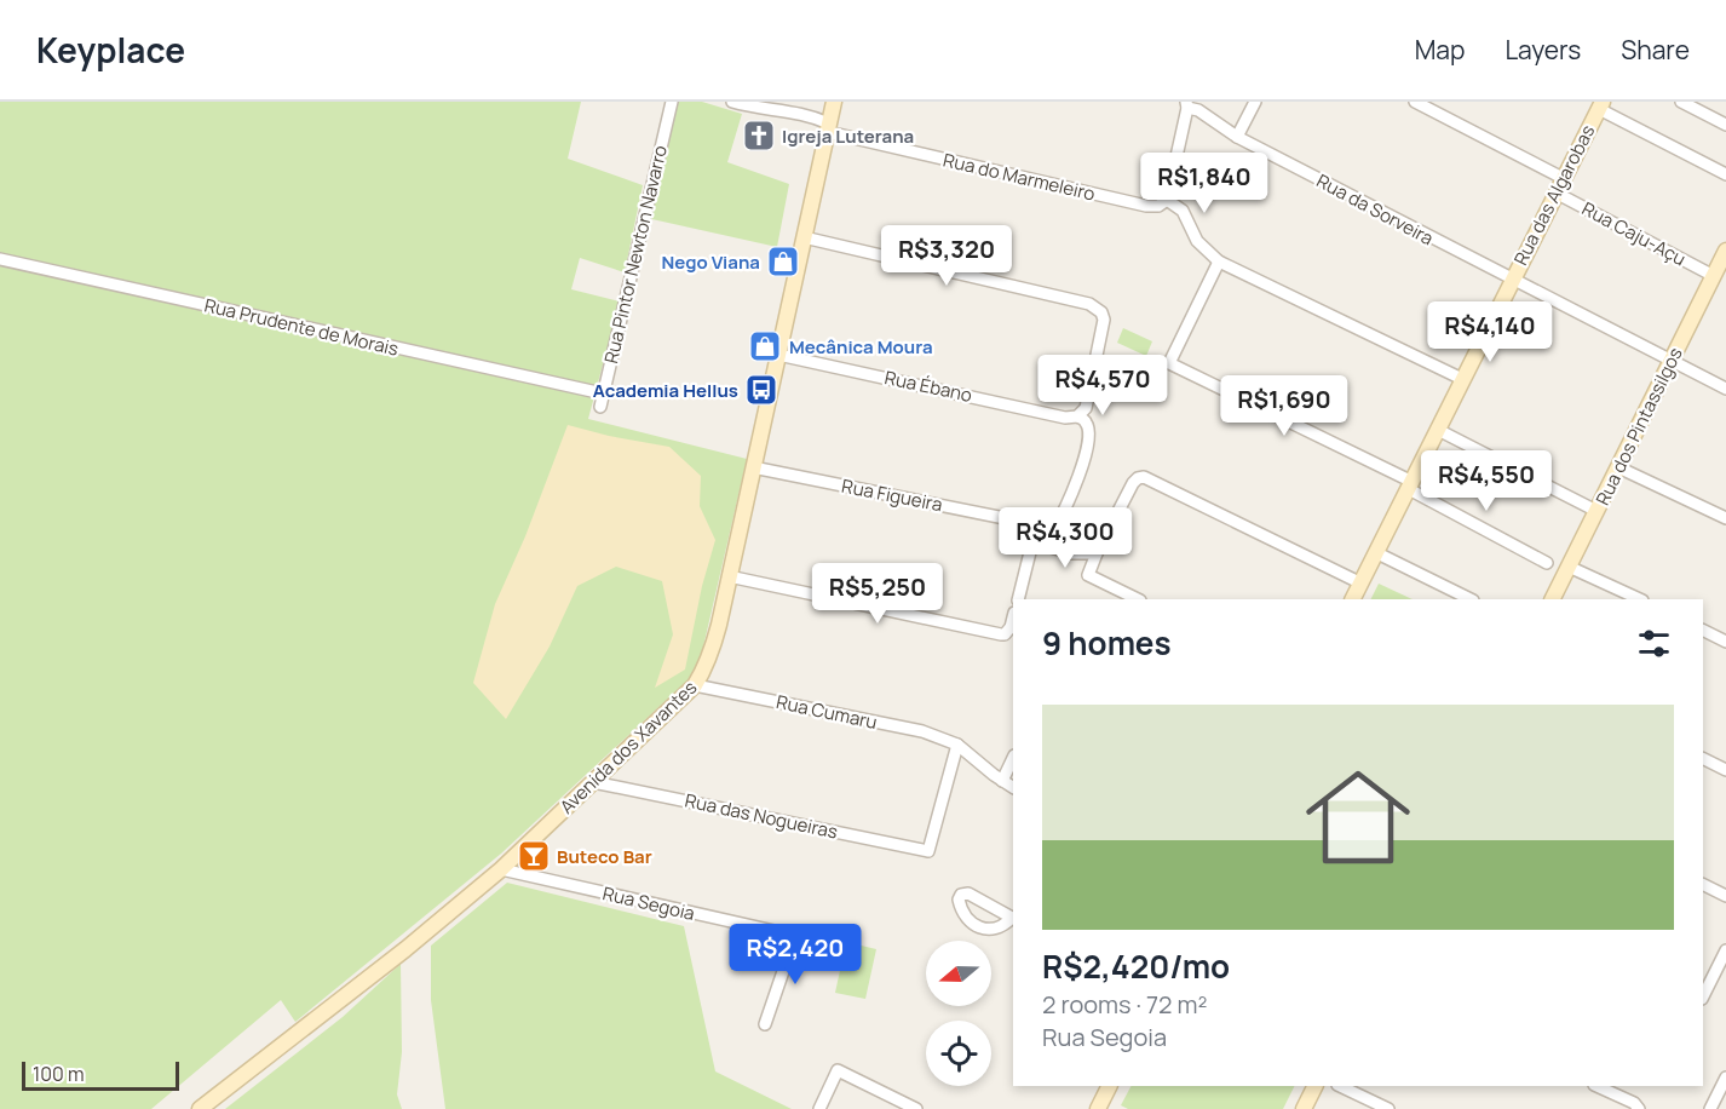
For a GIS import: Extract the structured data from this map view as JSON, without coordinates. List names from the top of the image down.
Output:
{
  "streets": {
    "main road": ["Rua das Algarobas", "Rua dos Pintassilgos", "Avenida dos Xavantes"],
    "street": [
      "Rua do Marmeleiro",
      "Rua da Sorveira",
      "Rua Caju-Açu",
      "Rua Pintor Newton Navarro",
      "Rua Prudente de Morais",
      "Rua Ébano",
      "Rua Figueira",
      "Rua Cumaru",
      "Rua das Nogueiras",
      "Rua Segoia"
    ]
  },
  "crossings": [
    ["Rua do Marmeleiro", "Avenida dos Xavantes"],
    ["Rua das Algarobas", "Rua da Sorveira"],
    ["Rua das Algarobas", "Rua Caju-Açu"],
    ["Rua da Sorveira", "Rua dos Pintassilgos"],
    ["Rua Caju-Açu", "Rua dos Pintassilgos"],
    ["Rua Pintor Newton Navarro", "Rua Prudente de Morais"],
    ["Rua Ébano", "Avenida dos Xavantes"],
    ["Rua Figueira", "Avenida dos Xavantes"],
    ["Rua Cumaru", "Avenida dos Xavantes"],
    ["Rua Cumaru", "Rua das Nogueiras"],
    ["Avenida dos Xavantes", "Rua das Nogueiras"],
    ["Avenida dos Xavantes", "Rua Segoia"]
  ],
  "places": {
    "church": ["Igreja Luterana"],
    "shop": ["Nego Viana", "Mecânica Moura"],
    "bus stop": ["Academia Hellus"],
    "bar": ["Buteco Bar"]
  },
  "scale_bar": "100 m",
  "north": "left",
  "page": {
    "header": "Keyplace",
    "nav": ["Map", "Layers", "Share"],
    "price": [
      "R$1,840",
      "R$3,320",
      "R$4,140",
      "R$4,570",
      "R$1,690",
      "R$4,550",
      "R$4,300",
      "R$5,250",
      "R$2,420"
    ],
    "heading": "9 homes",
    "list": [
      {
        "name": "R$2,420/mo",
        "note": "2 rooms · 72 m² · Rua Segoia"
      }
    ],
    "scale": "100 m"
  }
}
